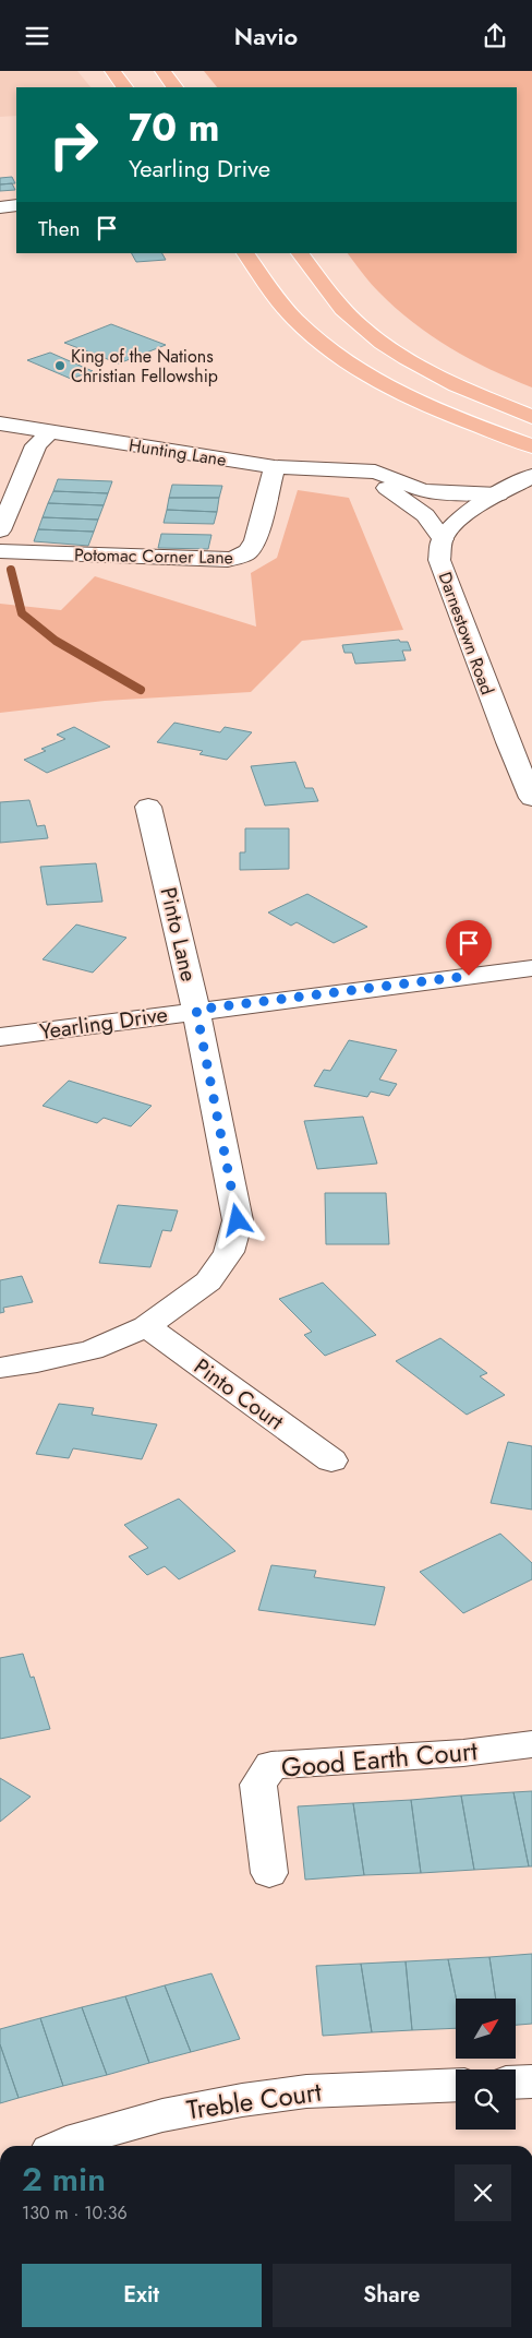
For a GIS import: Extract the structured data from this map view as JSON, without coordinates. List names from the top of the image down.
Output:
{
  "streets": {
    "street": [
      "Hunting Lane",
      "Potomac Corner Lane",
      "Darnestown Road",
      "Pinto Lane",
      "Yearling Drive",
      "Pinto Court",
      "Good Earth Court",
      "Treble Court"
    ]
  },
  "crossings": [
    ["Hunting Lane", "Potomac Corner Lane"],
    ["Hunting Lane", "Darnestown Road"],
    ["Pinto Lane", "Yearling Drive"],
    ["Pinto Lane", "Pinto Court"]
  ],
  "places": ["King of the Nations Christian Fellowship"],
  "north": "top right",
  "page": {
    "header": "Navio",
    "turn": ["70 m", "Yearling Drive"],
    "then": "Then",
    "heading": ["2 min", "130 m · 10:36"],
    "buttons": ["Exit", "Share"]
  }
}
